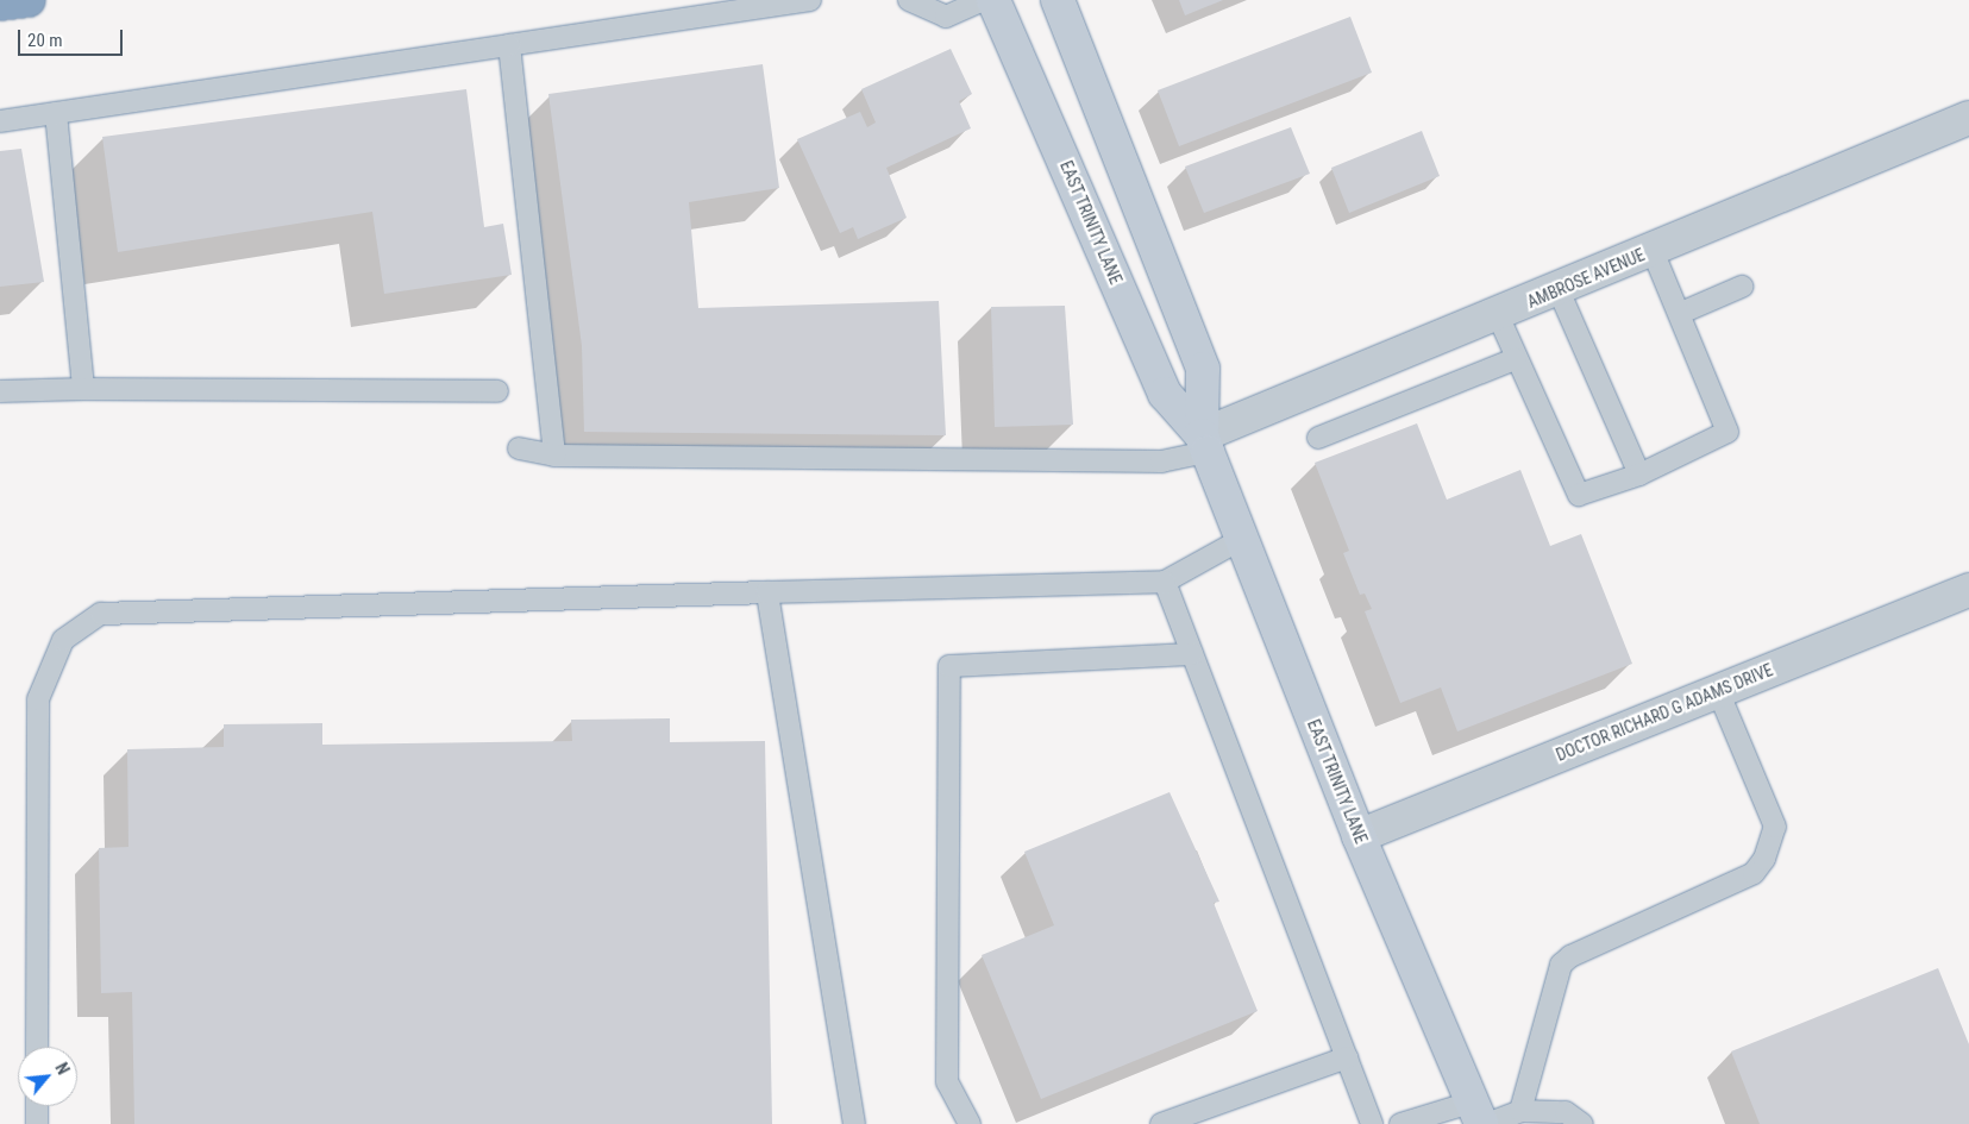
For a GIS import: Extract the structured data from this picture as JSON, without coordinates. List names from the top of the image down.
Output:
{
  "streets": {
    "main road": ["EAST TRINITY LANE"],
    "street": ["AMBROSE AVENUE", "DOCTOR RICHARD G ADAMS DRIVE"]
  },
  "crossings": [
    ["EAST TRINITY LANE", "AMBROSE AVENUE"],
    ["EAST TRINITY LANE", "DOCTOR RICHARD G ADAMS DRIVE"]
  ],
  "scale_bar": "20 m",
  "north": "top right"
}
